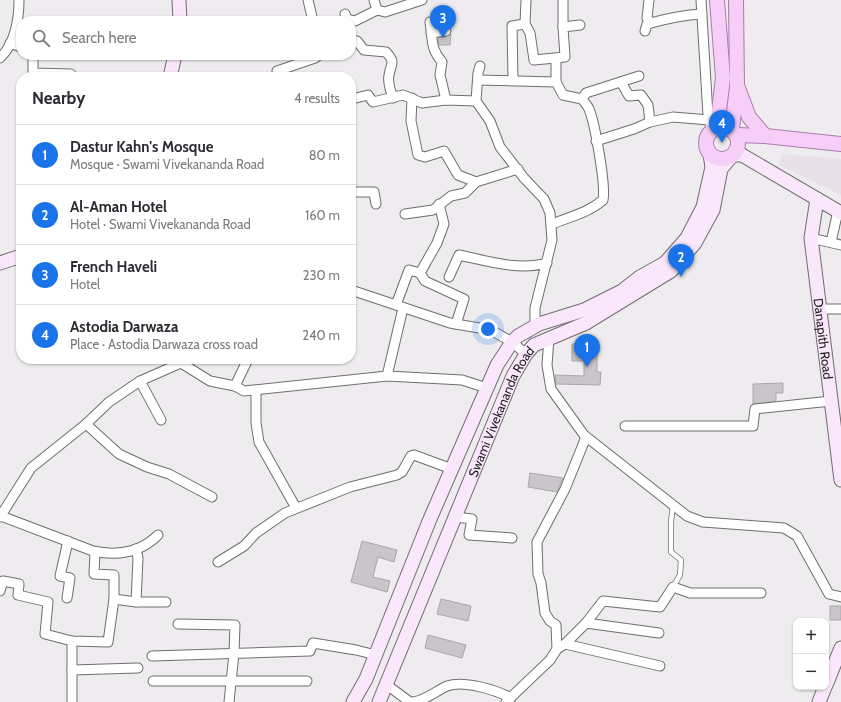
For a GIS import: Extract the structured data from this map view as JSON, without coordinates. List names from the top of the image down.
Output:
{
  "streets": {
    "main road": ["Danapith Road", "Swami Vivekananda Road"]
  },
  "page": {
    "pins": [
      "3",
      "4",
      "2",
      "1"
    ],
    "search": "Search here",
    "heading": ["Nearby", "4 results"],
    "list": [
      {
        "mark": "1",
        "name": "Dastur Kahn's Mosque",
        "note": "Mosque · Swami Vivekananda Road",
        "value": "80 m"
      },
      {
        "mark": "2",
        "name": "Al-Aman Hotel",
        "note": "Hotel · Swami Vivekananda Road",
        "value": "160 m"
      },
      {
        "mark": "3",
        "name": "French Haveli",
        "note": "Hotel",
        "value": "230 m"
      },
      {
        "mark": "4",
        "name": "Astodia Darwaza",
        "note": "Place · Astodia Darwaza cross road",
        "value": "240 m"
      }
    ],
    "map_buttons": ["+", "−"]
  }
}
